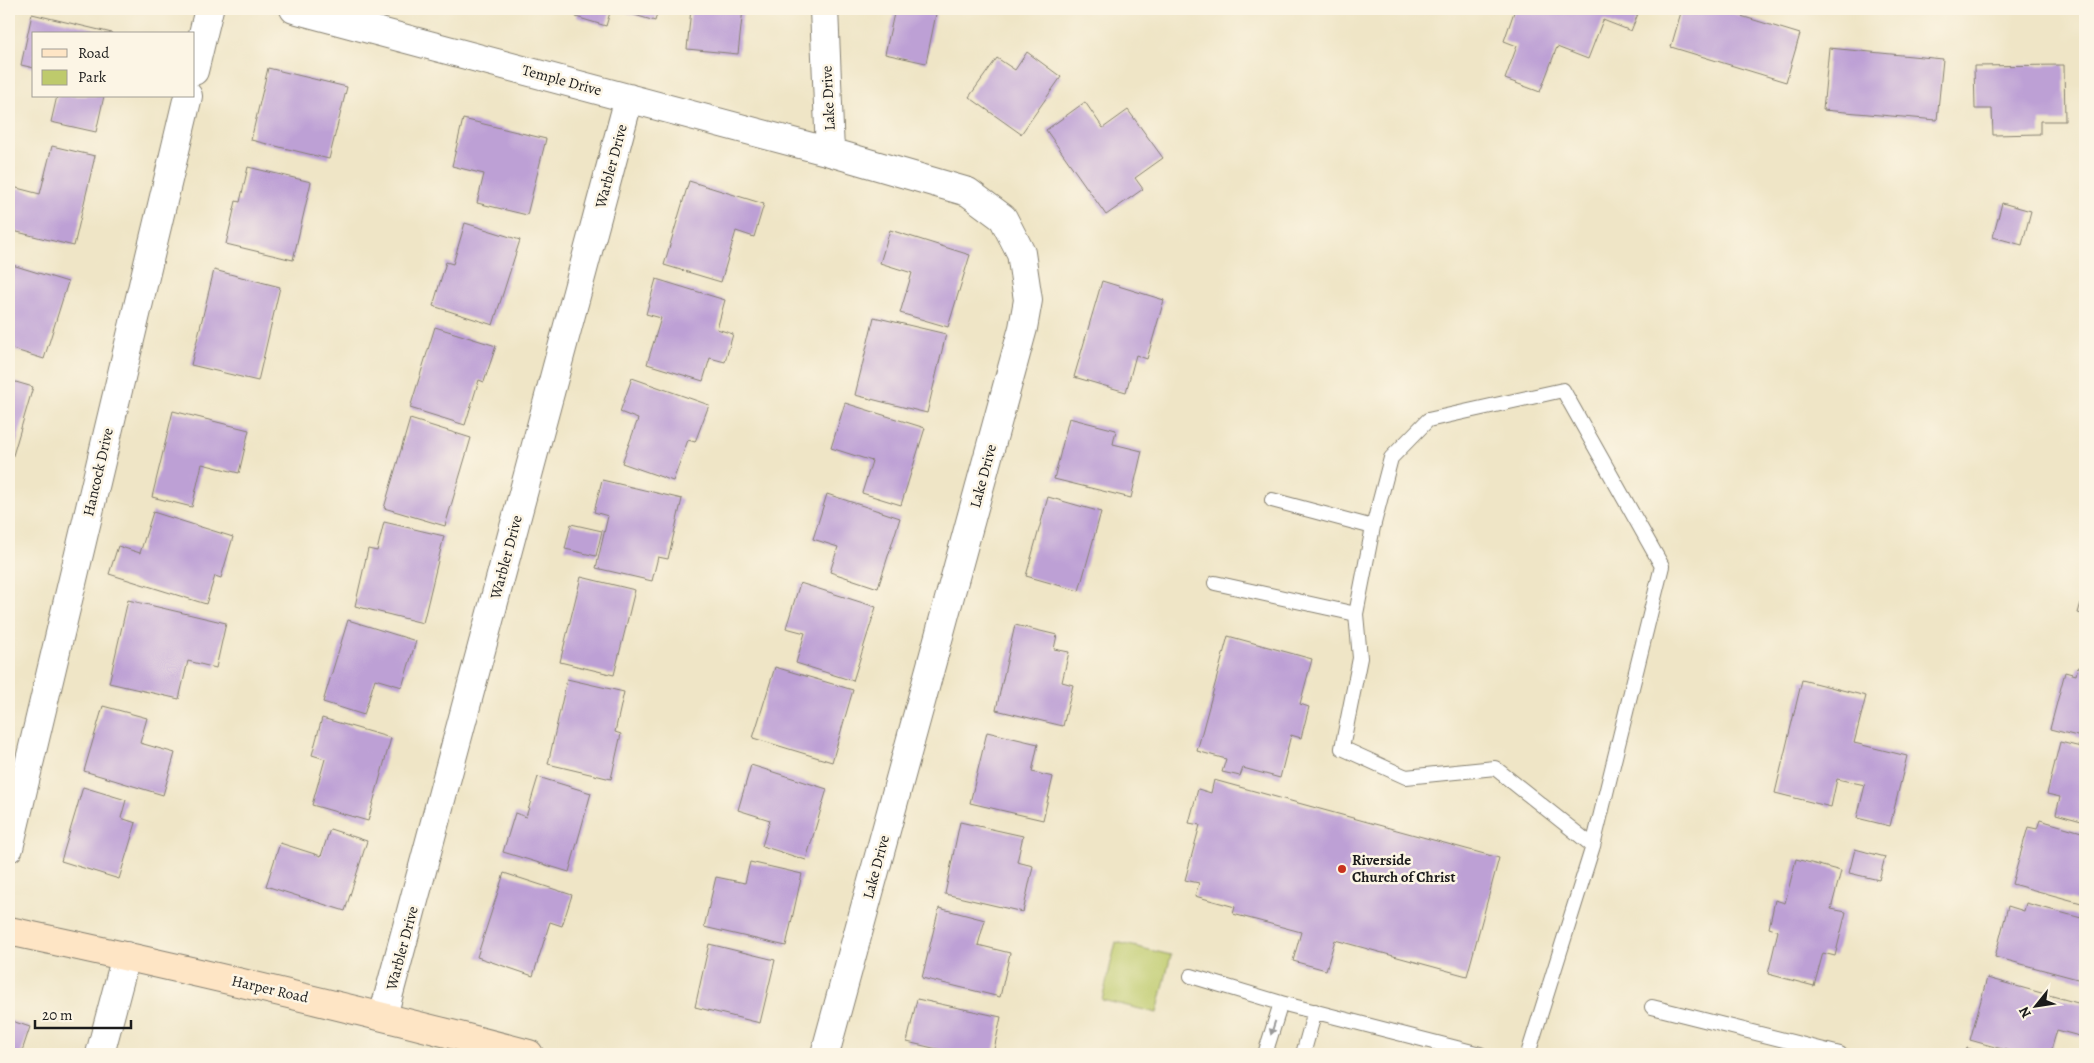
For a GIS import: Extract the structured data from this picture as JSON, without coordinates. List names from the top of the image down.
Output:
{
  "streets": {
    "main road": ["Harper Road"],
    "street": [
      "Temple Drive",
      "Lake Drive",
      "Warbler Drive",
      "Hancock Drive"
    ]
  },
  "crossings": [
    ["Temple Drive", "Lake Drive"],
    ["Temple Drive", "Warbler Drive"],
    ["Warbler Drive", "Harper Road"]
  ],
  "places": ["Riverside Church of Christ"],
  "legend": ["Road", "Park"],
  "scale_bar": "20 m",
  "north": "bottom left"
}
